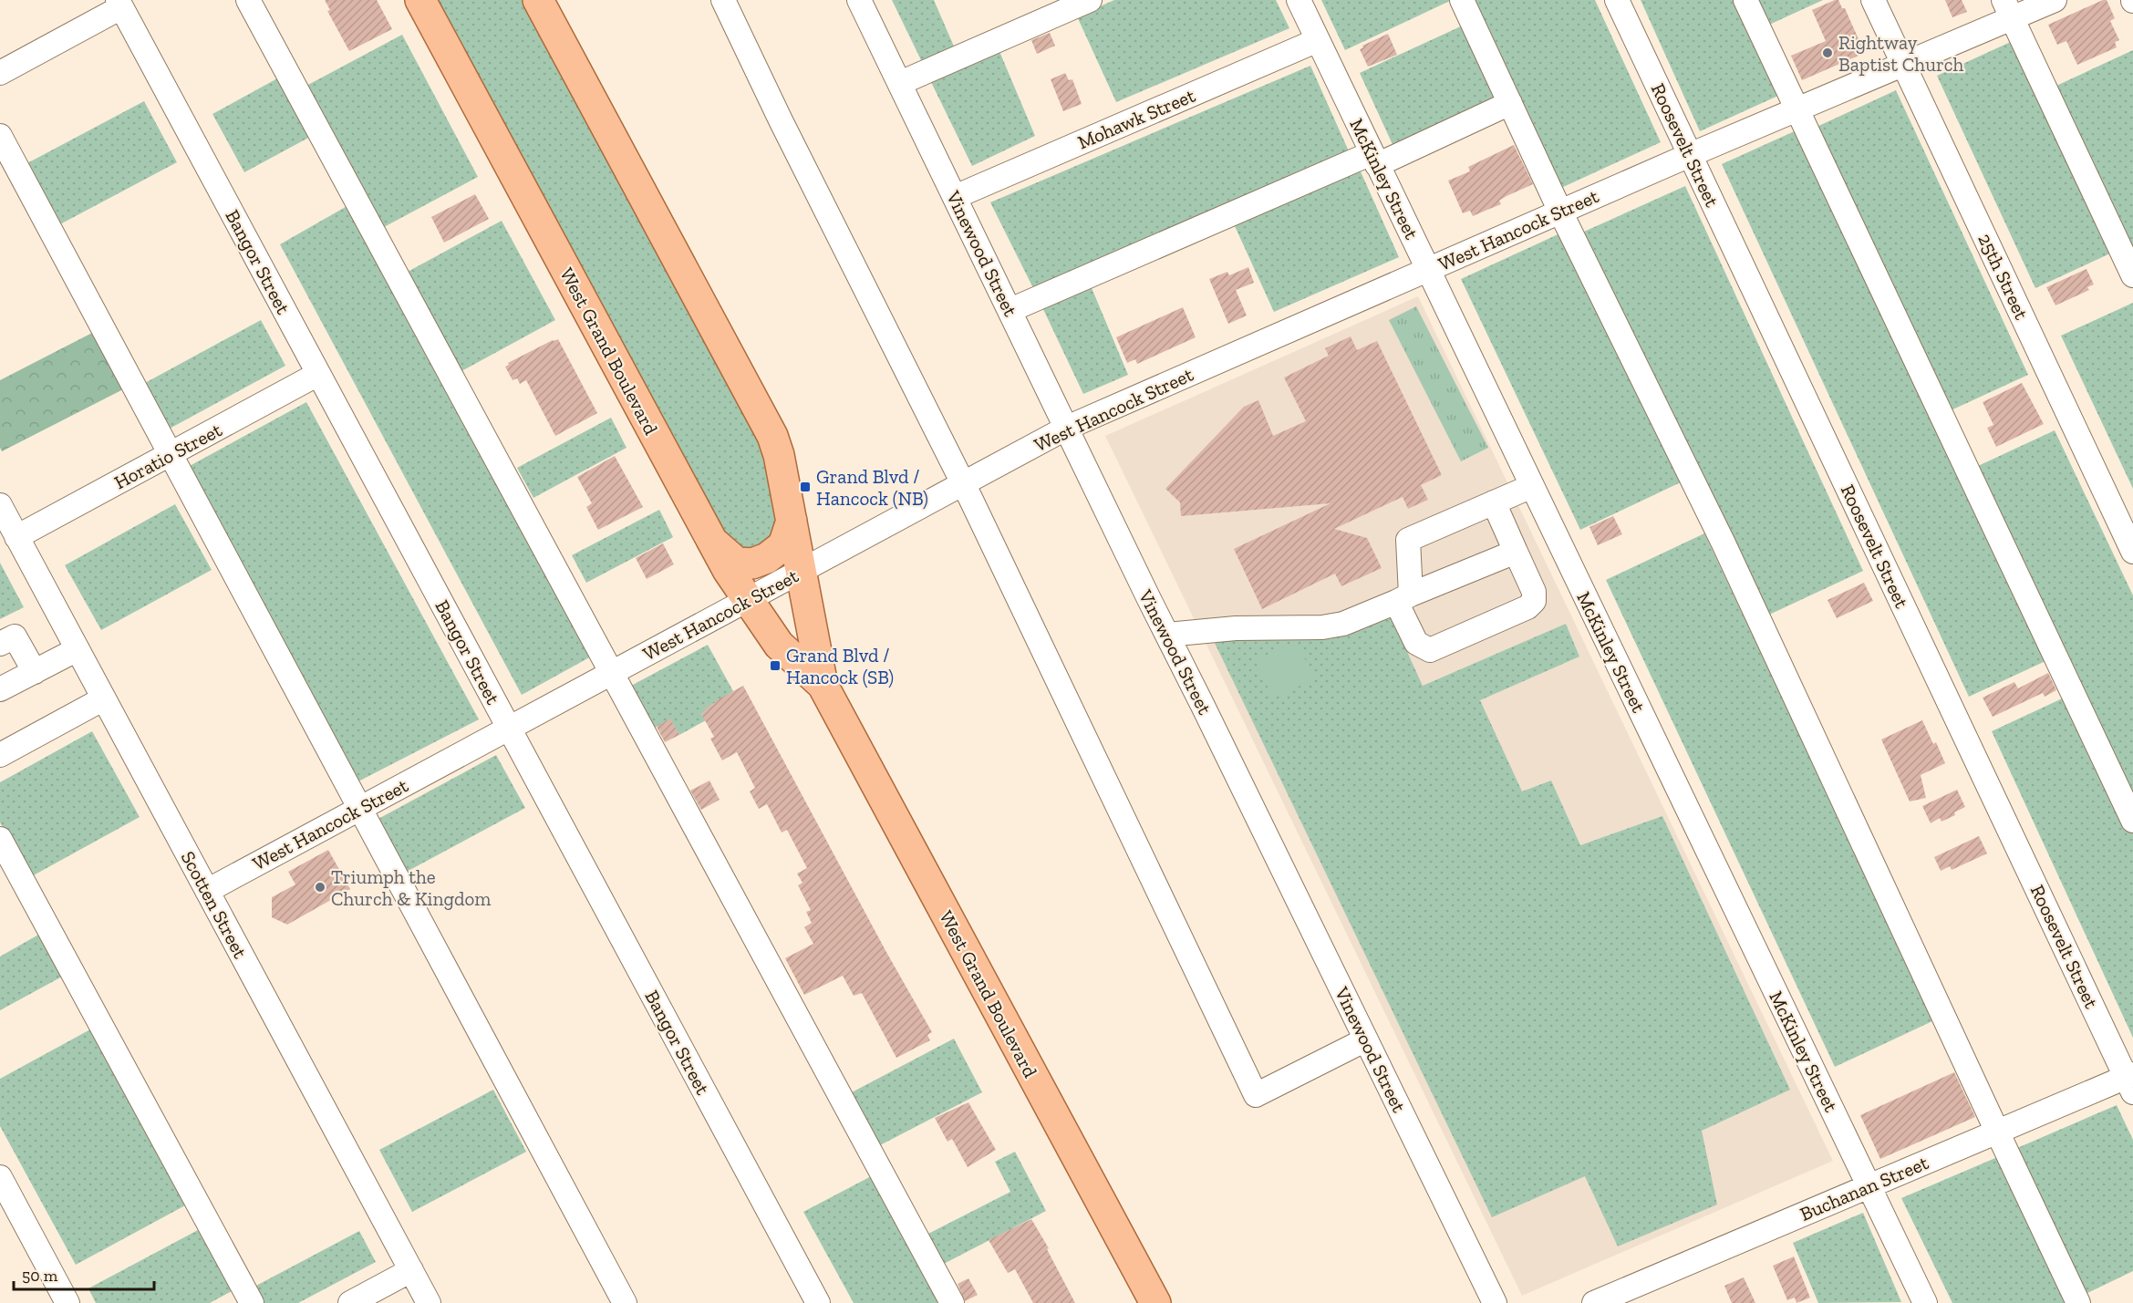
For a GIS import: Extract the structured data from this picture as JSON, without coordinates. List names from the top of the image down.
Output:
{
  "streets": {
    "main road": ["West Grand Boulevard"],
    "street": [
      "Mohawk Street",
      "Roosevelt Street",
      "McKinley Street",
      "West Hancock Street",
      "Vinewood Street",
      "Bangor Street",
      "25th Street",
      "Horatio Street",
      "Scotten Street",
      "Buchanan Street"
    ]
  },
  "crossings": [
    ["Mohawk Street", "McKinley Street"],
    ["Mohawk Street", "Vinewood Street"],
    ["Roosevelt Street", "West Hancock Street"],
    ["Roosevelt Street", "Buchanan Street"],
    ["McKinley Street", "West Hancock Street"],
    ["McKinley Street", "Buchanan Street"],
    ["West Hancock Street", "Vinewood Street"],
    ["West Hancock Street", "Bangor Street"],
    ["West Hancock Street", "25th Street"],
    ["West Hancock Street", "West Grand Boulevard"],
    ["West Hancock Street", "Scotten Street"],
    ["Bangor Street", "Horatio Street"],
    ["Horatio Street", "Scotten Street"]
  ],
  "places": {
    "other": ["Rightway Baptist Church", "Triumph the Church & Kingdom"],
    "transit": ["Grand Blvd / Hancock (NB)", "Grand Blvd / Hancock (SB)"]
  },
  "scale_bar": "50 m"
}
